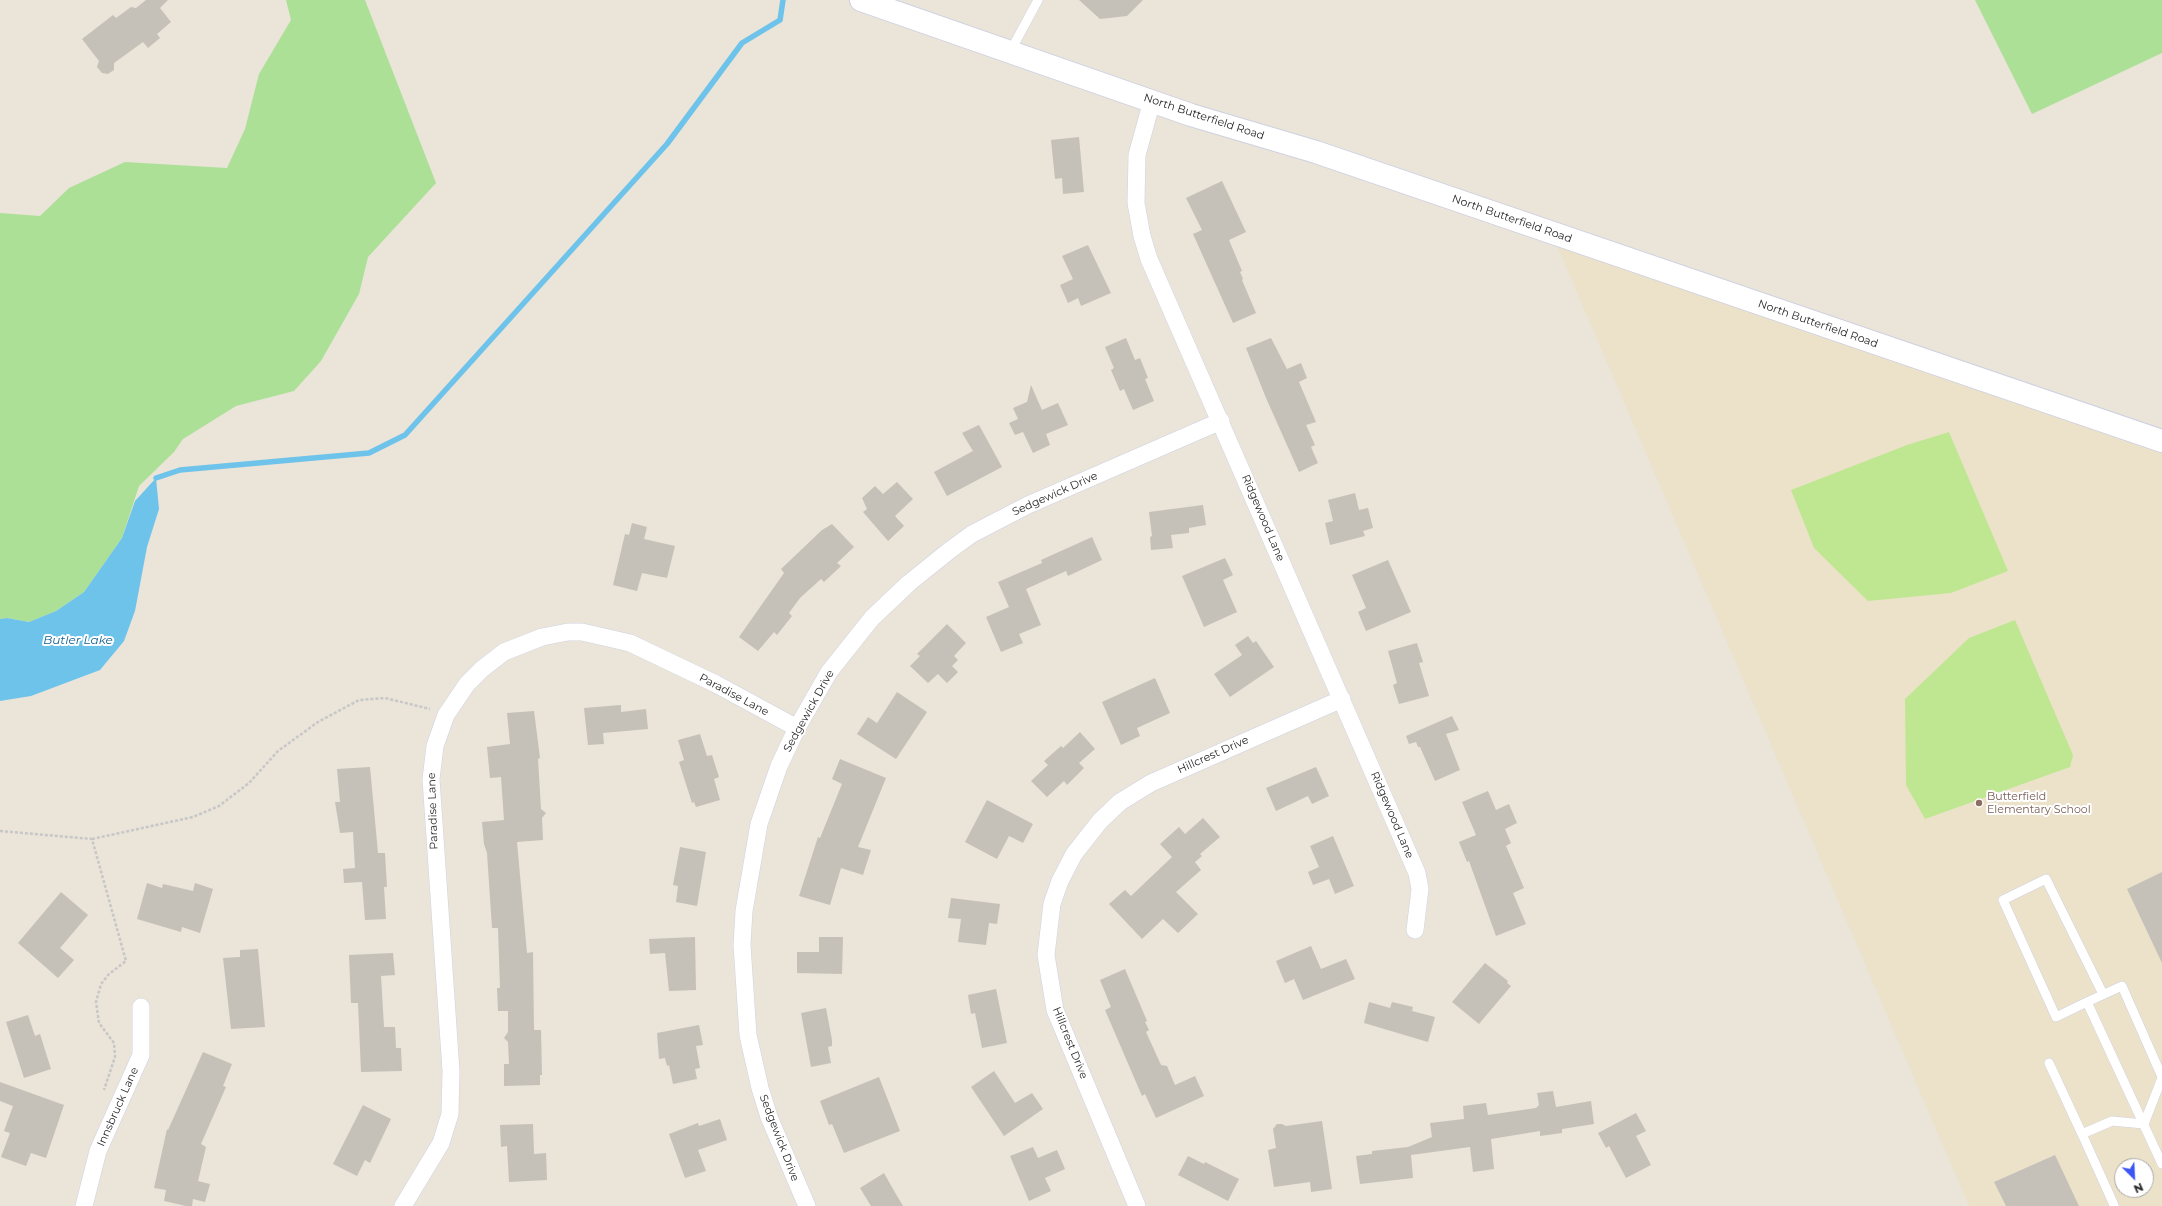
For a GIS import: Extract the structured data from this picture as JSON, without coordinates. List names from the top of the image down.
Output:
{
  "streets": {
    "main road": ["North Butterfield Road"],
    "street": [
      "Sedgewick Drive",
      "Ridgewood Lane",
      "Paradise Lane",
      "Hillcrest Drive",
      "Innsbruck Lane"
    ]
  },
  "crossings": [
    ["North Butterfield Road", "Ridgewood Lane"],
    ["Sedgewick Drive", "Ridgewood Lane"],
    ["Sedgewick Drive", "Paradise Lane"],
    ["Ridgewood Lane", "Hillcrest Drive"]
  ],
  "water": ["Butler Lake"],
  "places": ["Butterfield Elementary School"],
  "north": "bottom right"
}
